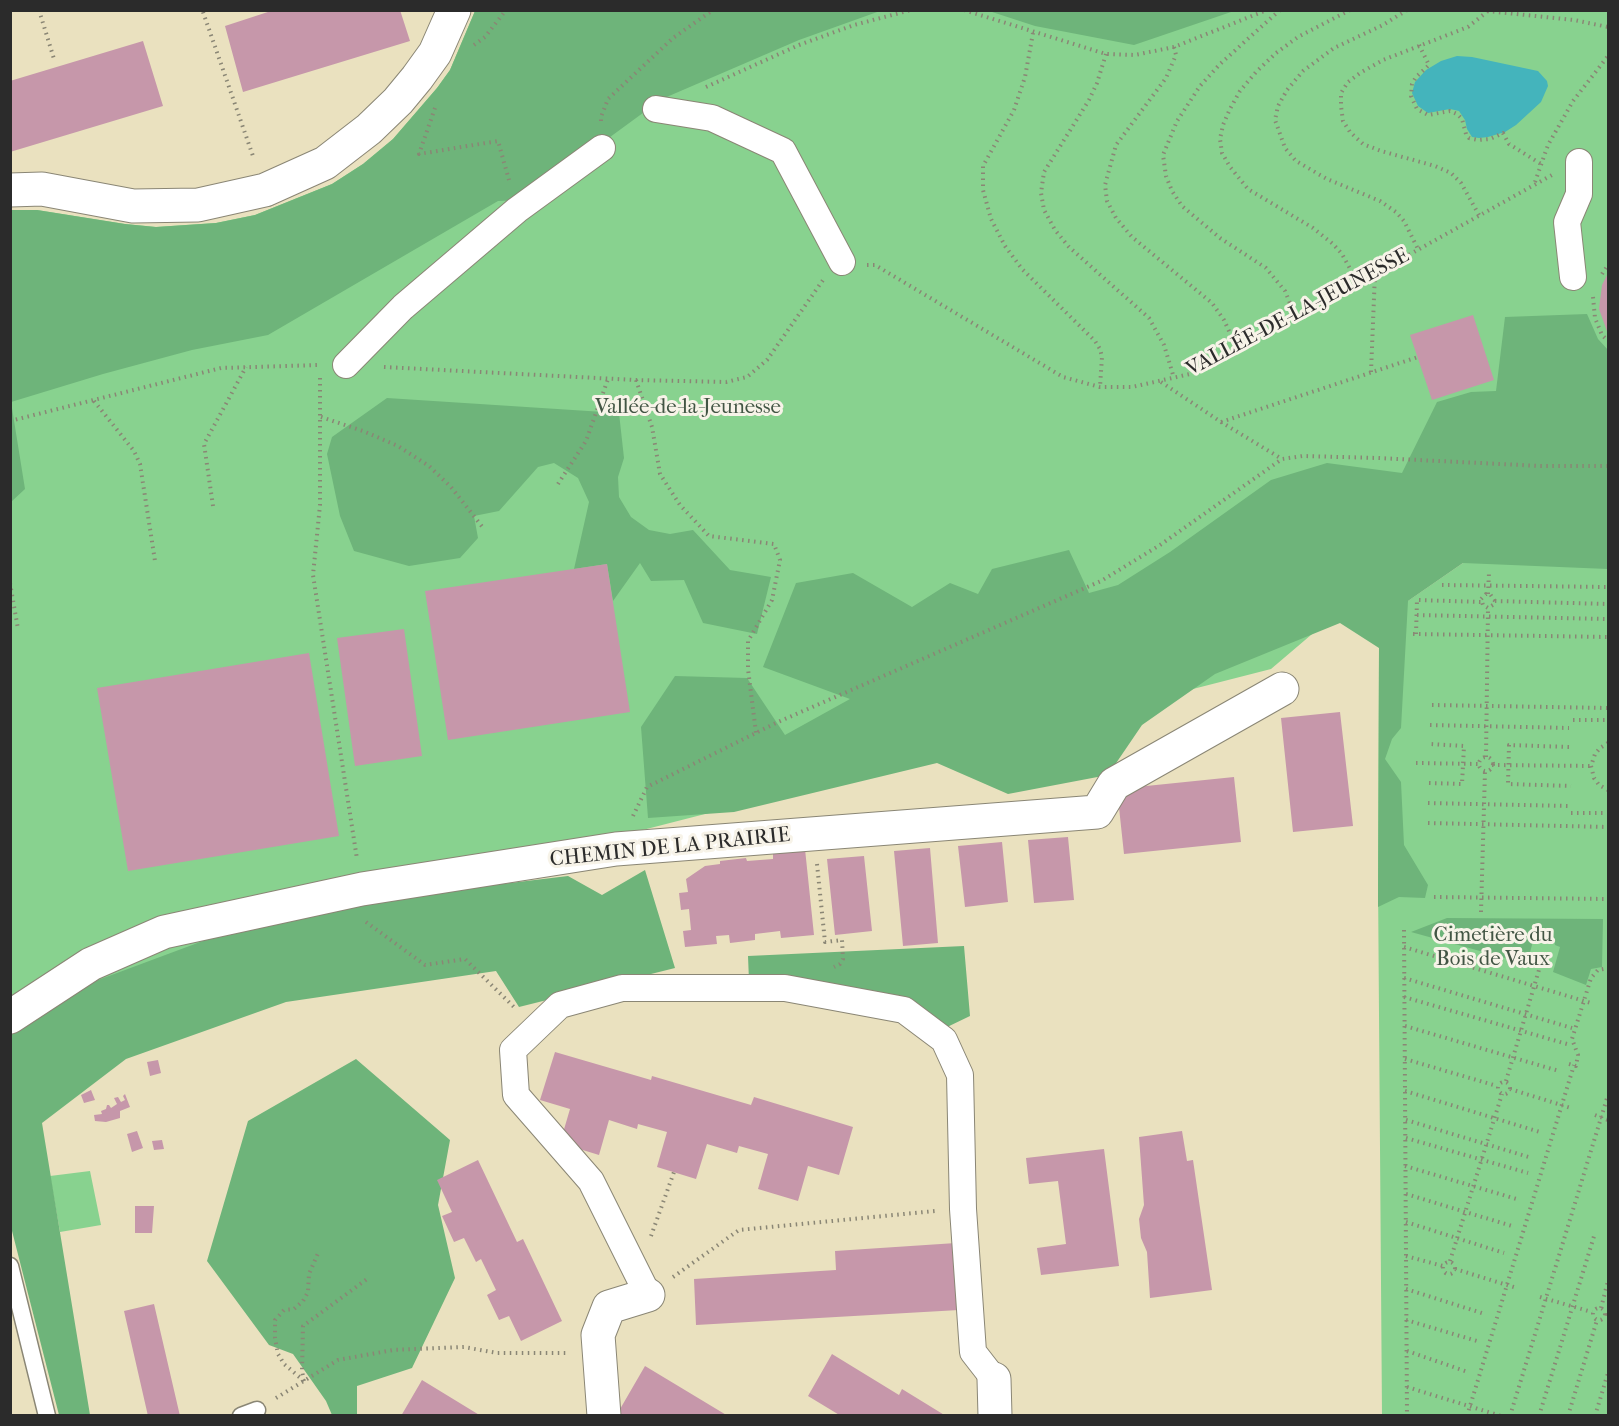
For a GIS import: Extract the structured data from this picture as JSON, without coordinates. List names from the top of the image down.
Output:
{
  "streets": {
    "street": ["CHEMIN DE LA PRAIRIE"],
    "path": ["VALLÉE-DE-LA-JEUNESSE"]
  },
  "parks": ["Vallée-de-la-Jeunesse", "Cimetière du Bois de Vaux"]
}
